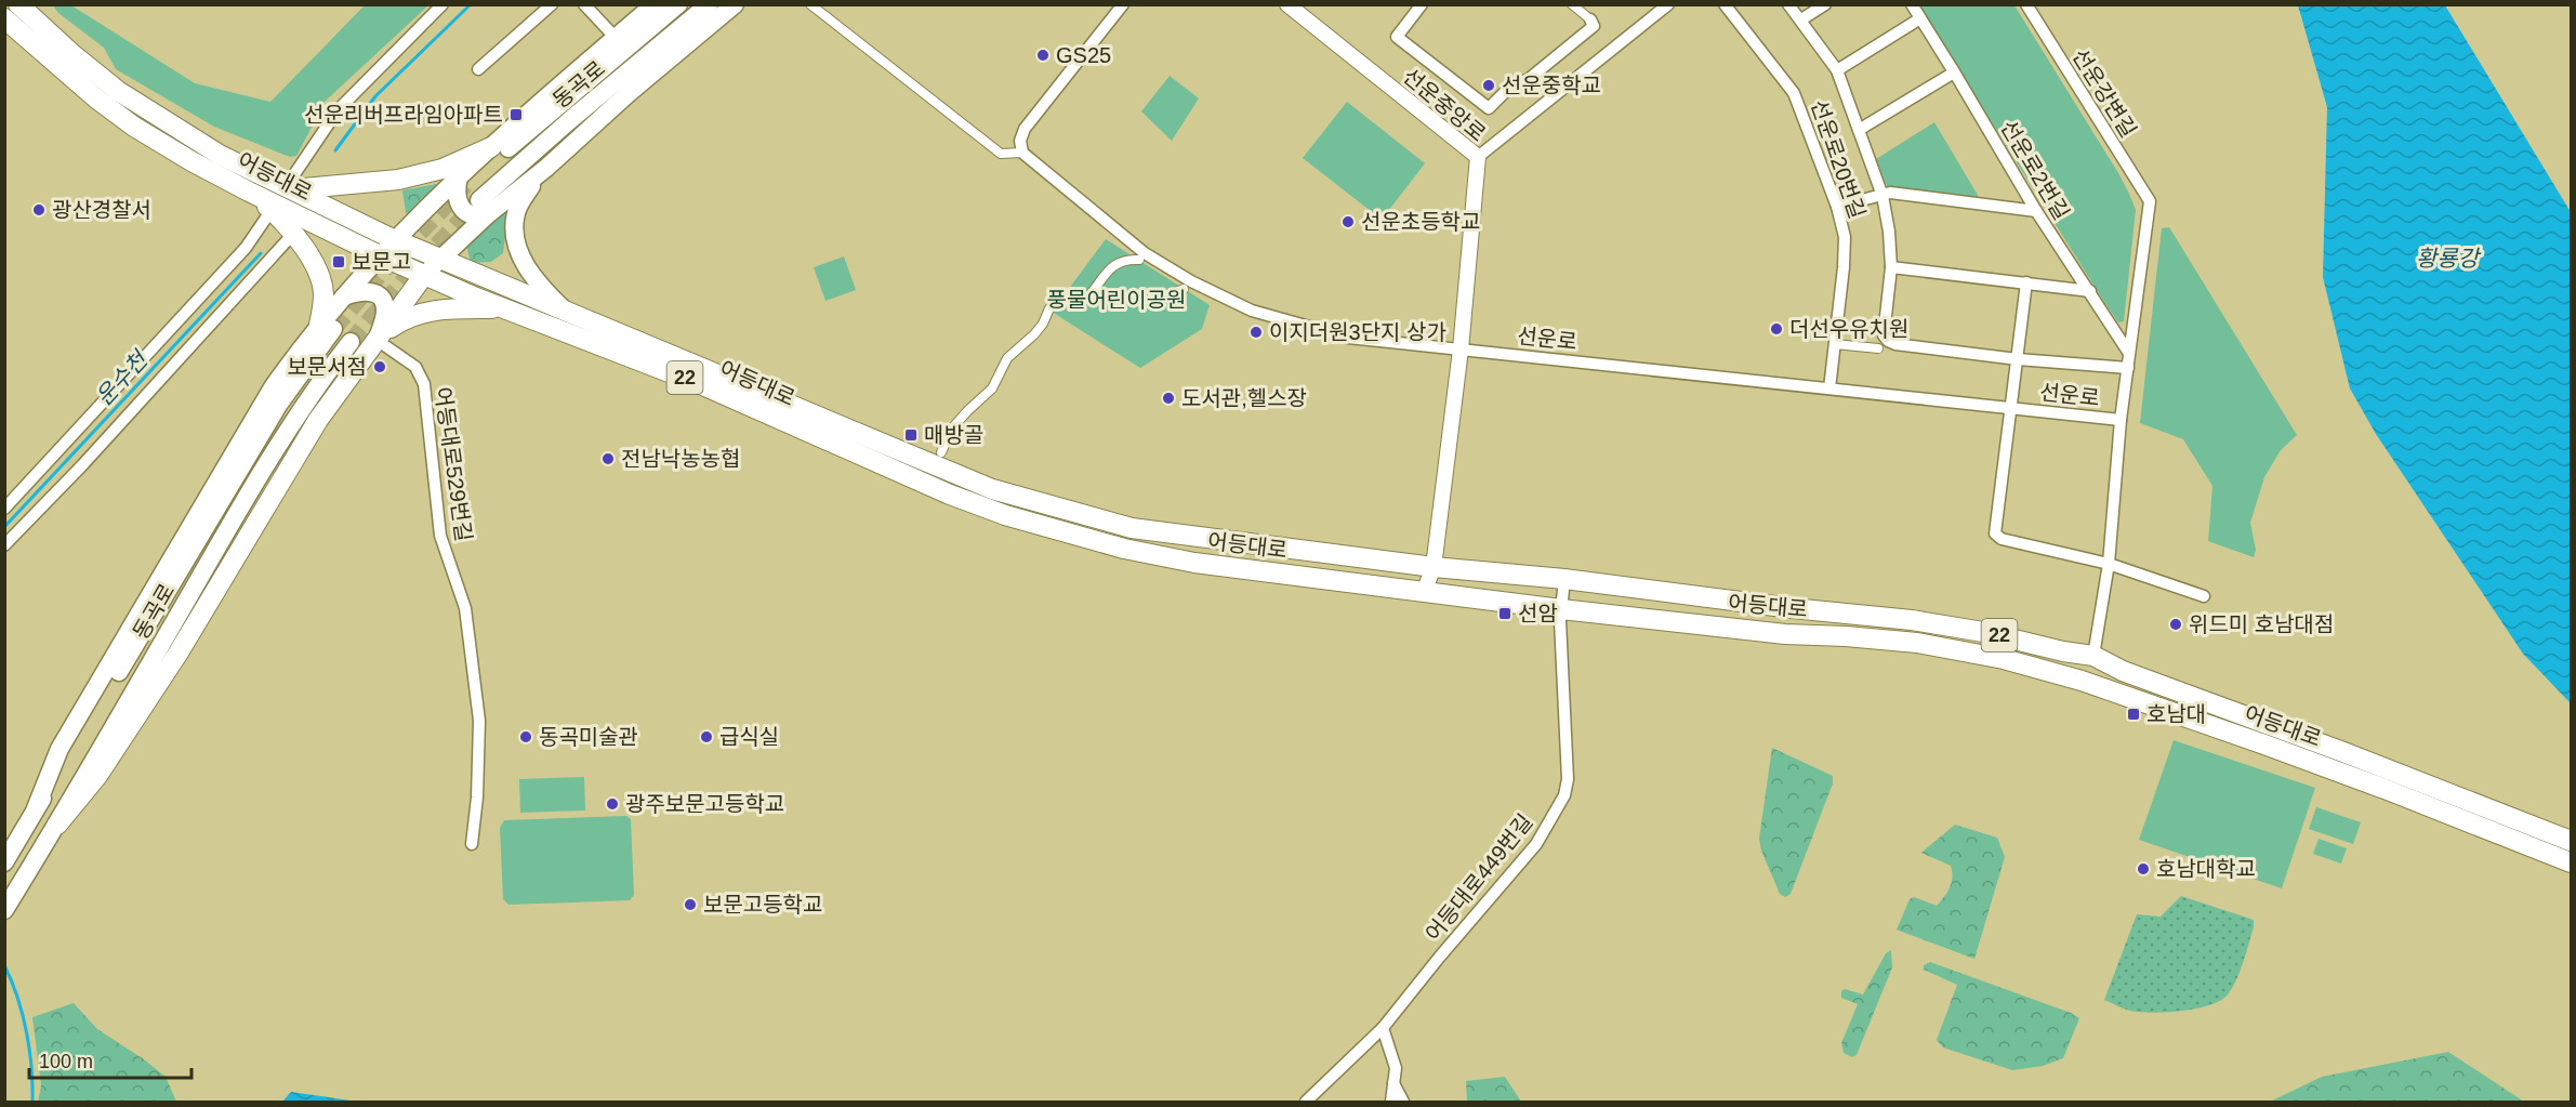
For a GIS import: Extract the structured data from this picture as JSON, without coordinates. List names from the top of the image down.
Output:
{
  "streets": {
    "main road": ["동곡로", "어등대로", "22"],
    "street": [
      "선운강변길",
      "선운중앙로",
      "선운로20번길",
      "선운로2번길",
      "선운로",
      "어등대로529번길",
      "어등대로449번길"
    ]
  },
  "crossings": [
    ["선운강변길", "선운로2번길"],
    ["선운중앙로", "어등대로"],
    ["선운중앙로", "선운로"],
    ["선운로20번길", "선운로"],
    ["어등대로", "어등대로449번길"]
  ],
  "water": ["황룡강", "운수천"],
  "parks": ["풍물어린이공원"],
  "places": {
    "other": [
      "GS25",
      "선운중학교",
      "광산경찰서",
      "선운초등학교",
      "더선우유치원",
      "이지더원3단지 상가",
      "보문서점",
      "도서관,헬스장",
      "전남낙농농협",
      "위드미 호남대점",
      "동곡미술관",
      "급식실",
      "광주보문고등학교",
      "호남대학교",
      "보문고등학교"
    ],
    "transit": [
      "선운리버프라임아파트",
      "보문고",
      "매방골",
      "선암",
      "호남대"
    ]
  },
  "scale_bar": "100 m"
}
